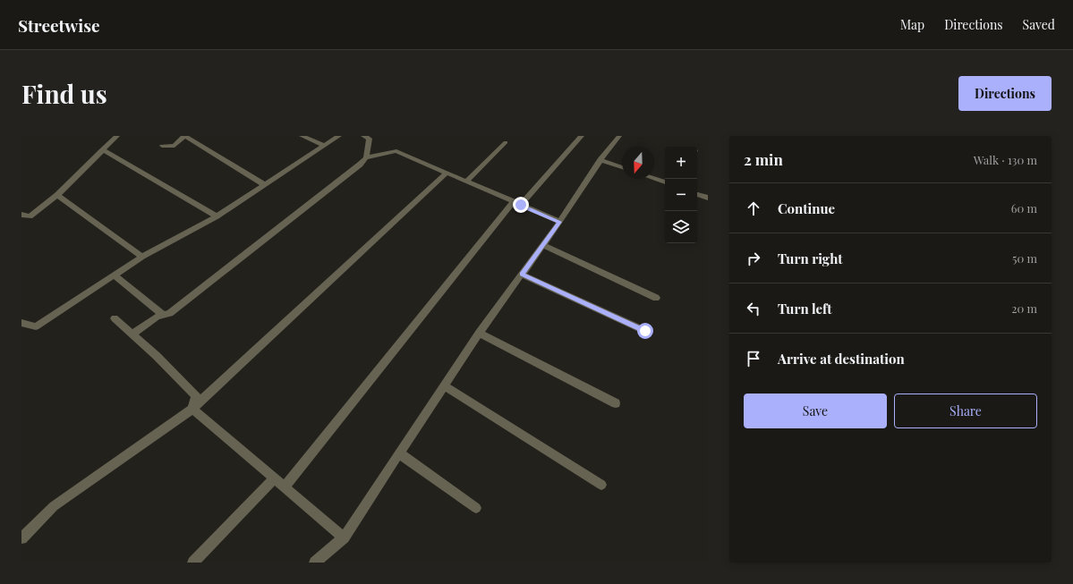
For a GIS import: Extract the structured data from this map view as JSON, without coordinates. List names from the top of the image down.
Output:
{
  "north": "bottom",
  "page": {
    "header": "Streetwise",
    "nav": ["Map", "Directions", "Saved"],
    "buttons": [
      "Directions",
      ["Save", "Share"]
    ],
    "title": "Find us",
    "heading": ["2 min", "Walk · 130 m"],
    "map_buttons": ["+", "−"],
    "list": [
      ["Continue", "60 m"],
      ["Turn right", "50 m"],
      ["Turn left", "20 m"],
      "Arrive at destination"
    ]
  }
}
